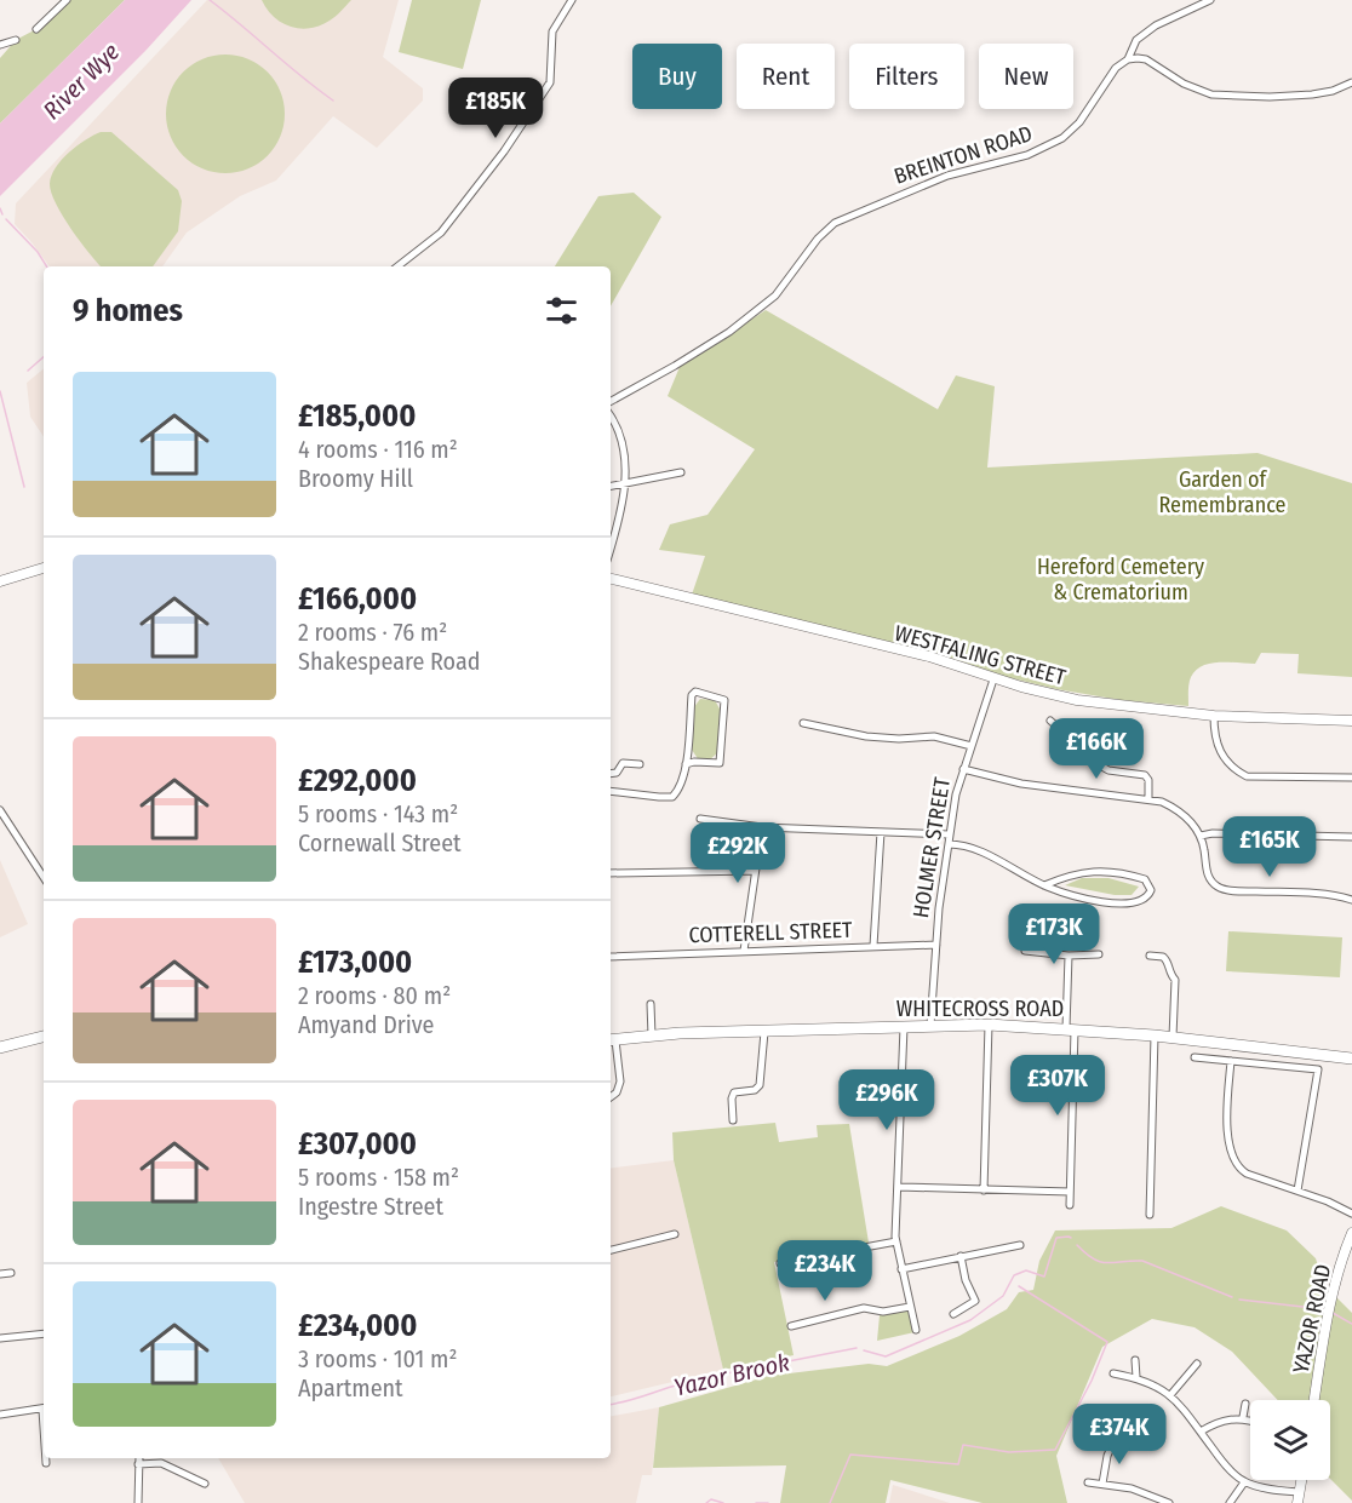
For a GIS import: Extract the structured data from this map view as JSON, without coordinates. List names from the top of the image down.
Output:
{
  "streets": {
    "highway": ["WHITECROSS ROAD"],
    "street": [
      "BREINTON ROAD",
      "WESTFALING STREET",
      "HOLMER STREET",
      "COTTERELL STREET",
      "YAZOR ROAD"
    ]
  },
  "crossings": [
    ["WESTFALING STREET", "HOLMER STREET"],
    ["HOLMER STREET", "COTTERELL STREET"],
    ["HOLMER STREET", "WHITECROSS ROAD"]
  ],
  "water": ["River Wye", "Yazor Brook"],
  "parks": ["Garden of Remembrance", "Hereford Cemetery & Crematorium"],
  "page": {
    "chip": [
      "Buy",
      "Rent",
      "Filters",
      "New"
    ],
    "price": [
      "£185K",
      "£166K",
      "£165K",
      "£292K",
      "£173K",
      "£307K",
      "£296K",
      "£234K",
      "£374K"
    ],
    "heading": "9 homes",
    "list": [
      {
        "name": "£185,000",
        "note": "4 rooms · 116 m² · Broomy Hill"
      },
      {
        "name": "£166,000",
        "note": "2 rooms · 76 m² · Shakespeare Road"
      },
      {
        "name": "£292,000",
        "note": "5 rooms · 143 m² · Cornewall Street"
      },
      {
        "name": "£173,000",
        "note": "2 rooms · 80 m² · Amyand Drive"
      },
      {
        "name": "£307,000",
        "note": "5 rooms · 158 m² · Ingestre Street"
      },
      {
        "name": "£234,000",
        "note": "3 rooms · 101 m² · Apartment"
      }
    ]
  }
}
